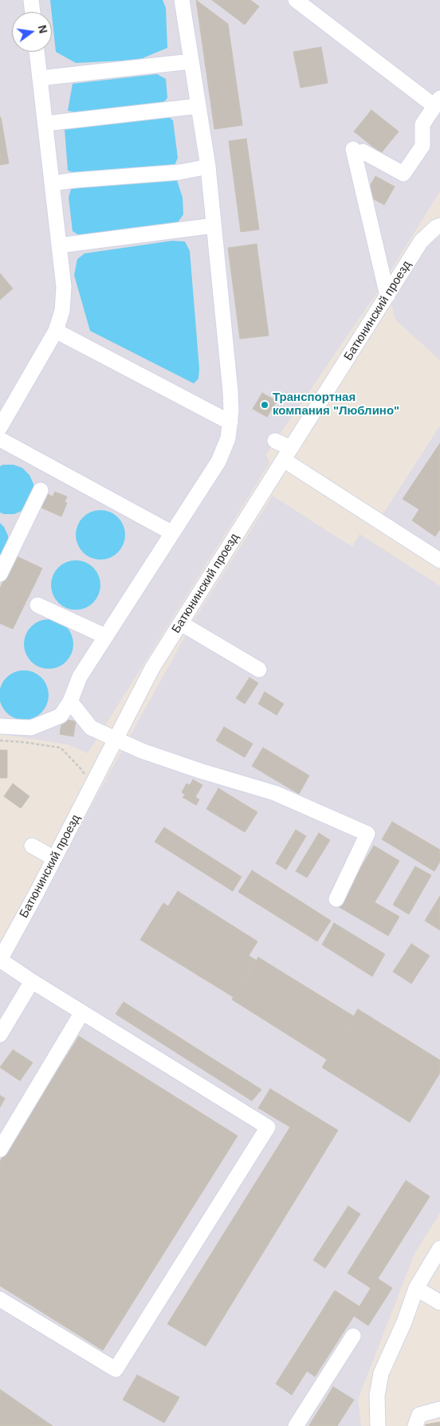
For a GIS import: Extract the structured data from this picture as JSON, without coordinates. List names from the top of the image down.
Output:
{
  "streets": {
    "street": ["Батюнинский проезд"]
  },
  "places": ["Транспортная компания \"Люблино\""],
  "north": "right"
}
